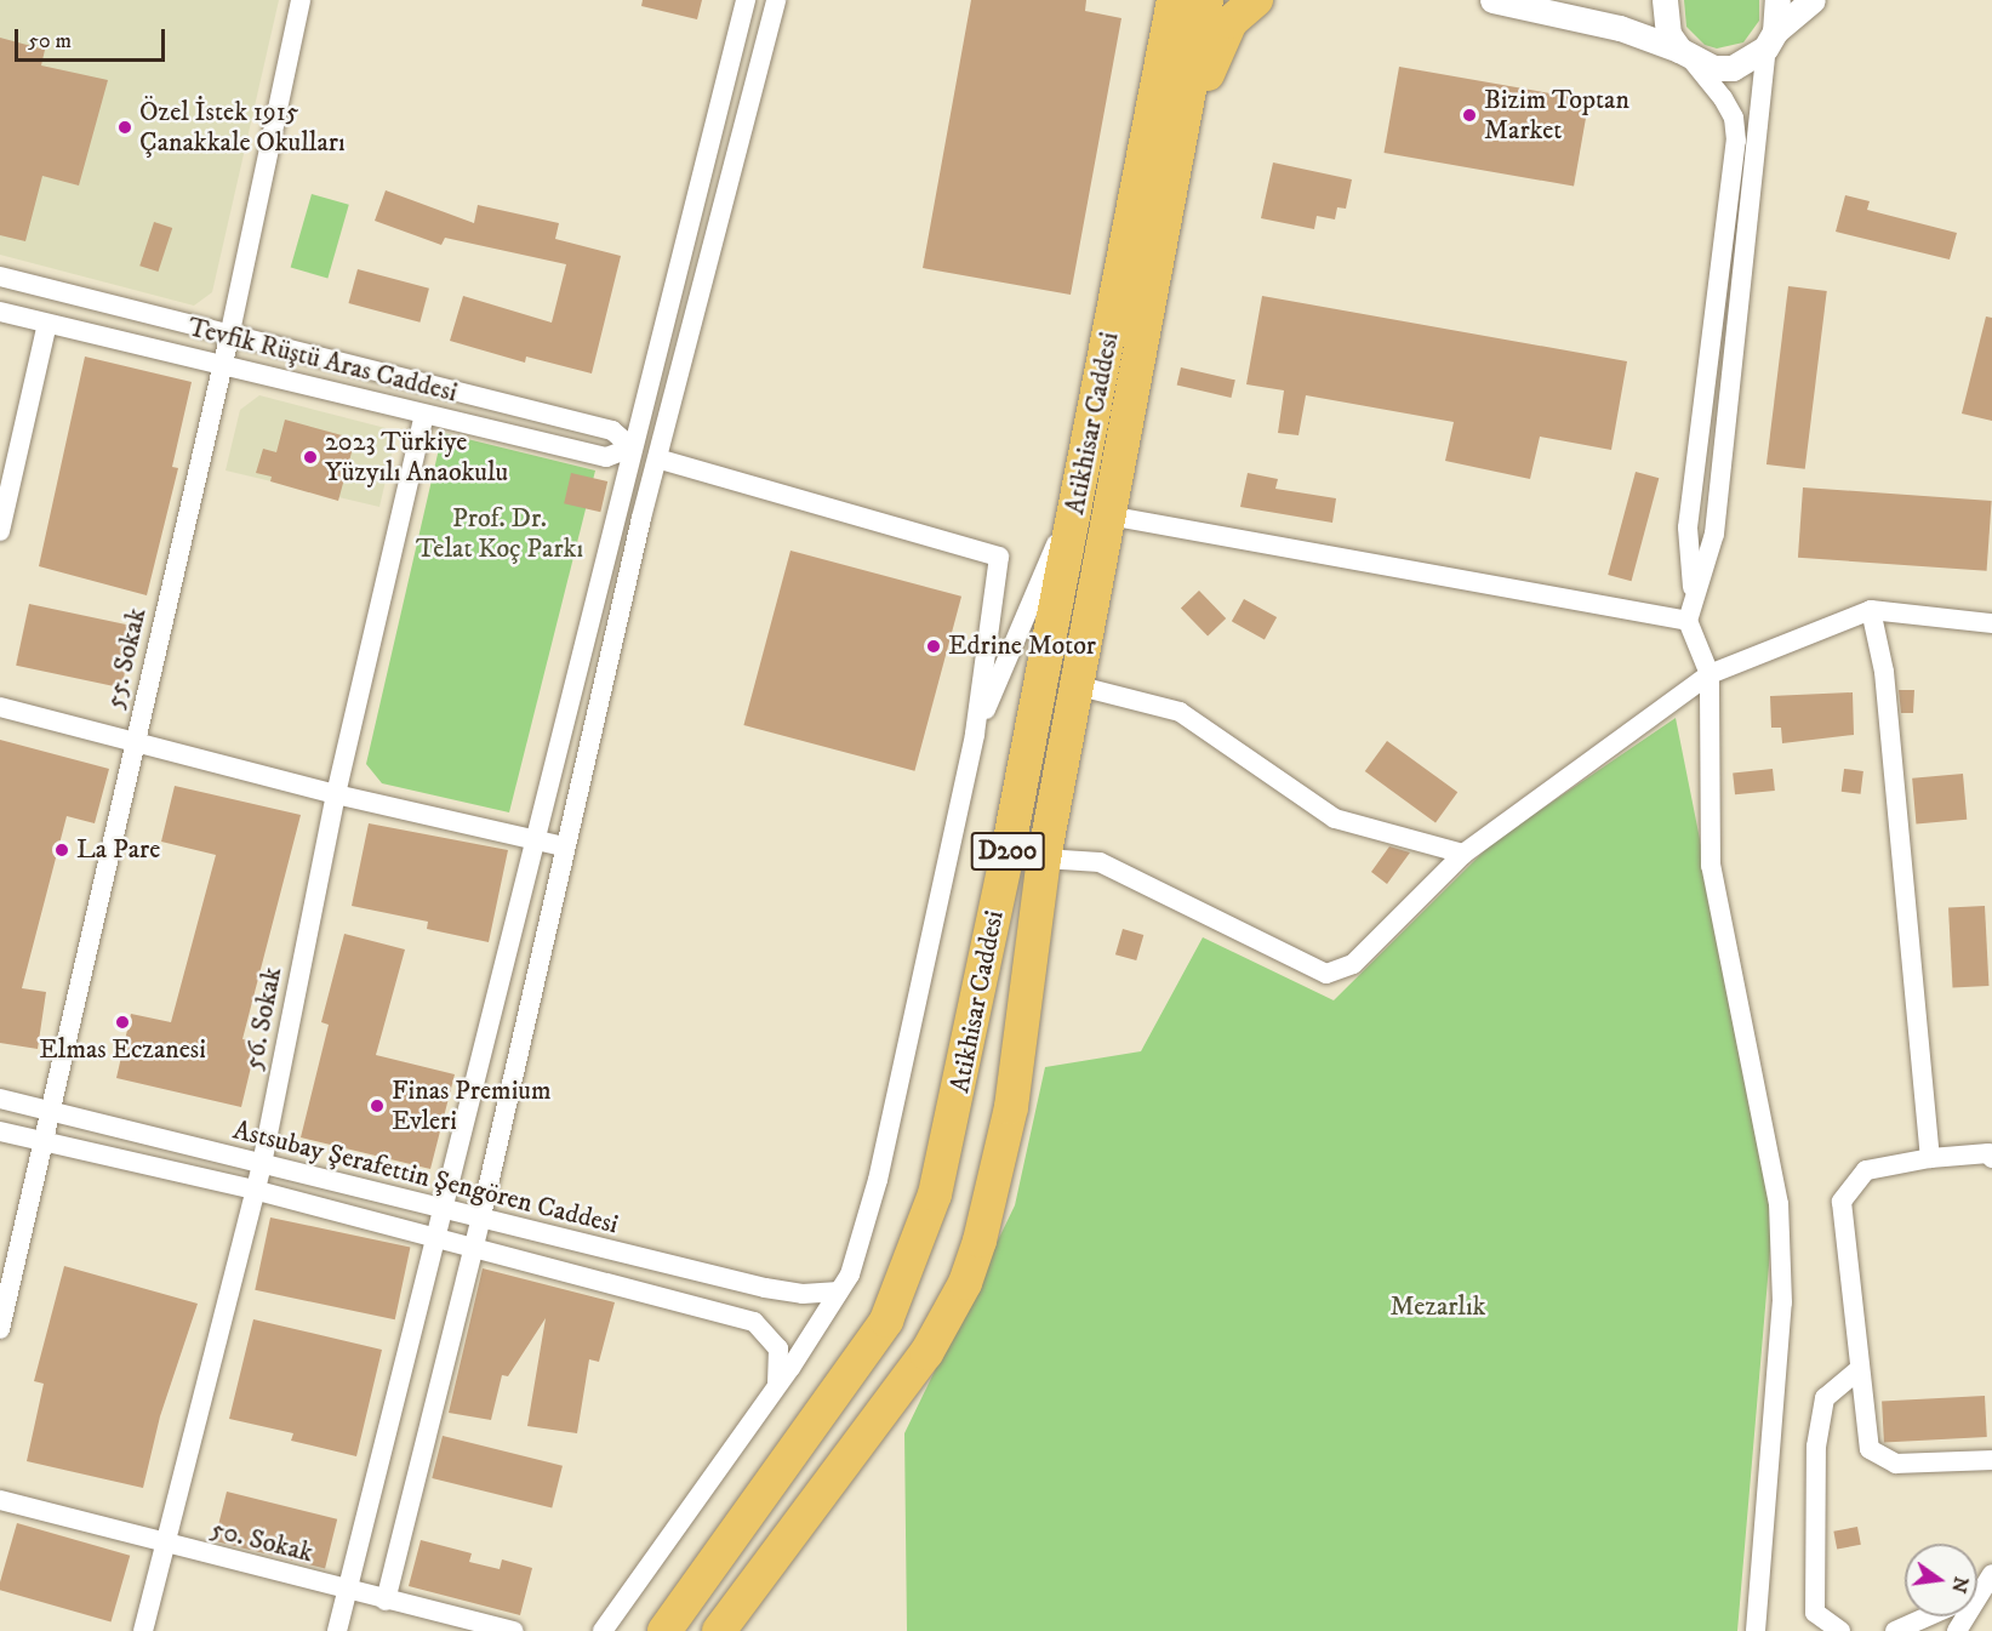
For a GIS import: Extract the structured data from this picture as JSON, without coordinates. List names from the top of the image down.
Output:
{
  "streets": {
    "highway": ["Atikhisar Caddesi", "D200"],
    "street": [
      "Tevfik Rüştü Aras Caddesi",
      "55. Sokak",
      "56. Sokak",
      "Astsubay Şerafettin Şengören Caddesi",
      "50. Sokak"
    ]
  },
  "crossings": [
    ["Tevfik Rüştü Aras Caddesi", "55. Sokak"],
    ["Tevfik Rüştü Aras Caddesi", "56. Sokak"],
    ["55. Sokak", "Astsubay Şerafettin Şengören Caddesi"],
    ["56. Sokak", "Astsubay Şerafettin Şengören Caddesi"],
    ["56. Sokak", "50. Sokak"]
  ],
  "parks": ["Prof. Dr. Telat Koç Parkı", "Mezarlık"],
  "places": [
    "Bizim Toptan Market",
    "Özel İstek 1915 Çanakkale Okulları",
    "2023 Türkiye Yüzyılı Anaokulu",
    "Edrine Motor",
    "La Pare",
    "Elmas Eczanesi",
    "Finas Premium Evleri"
  ],
  "scale_bar": "50 m",
  "north": "right"
}
